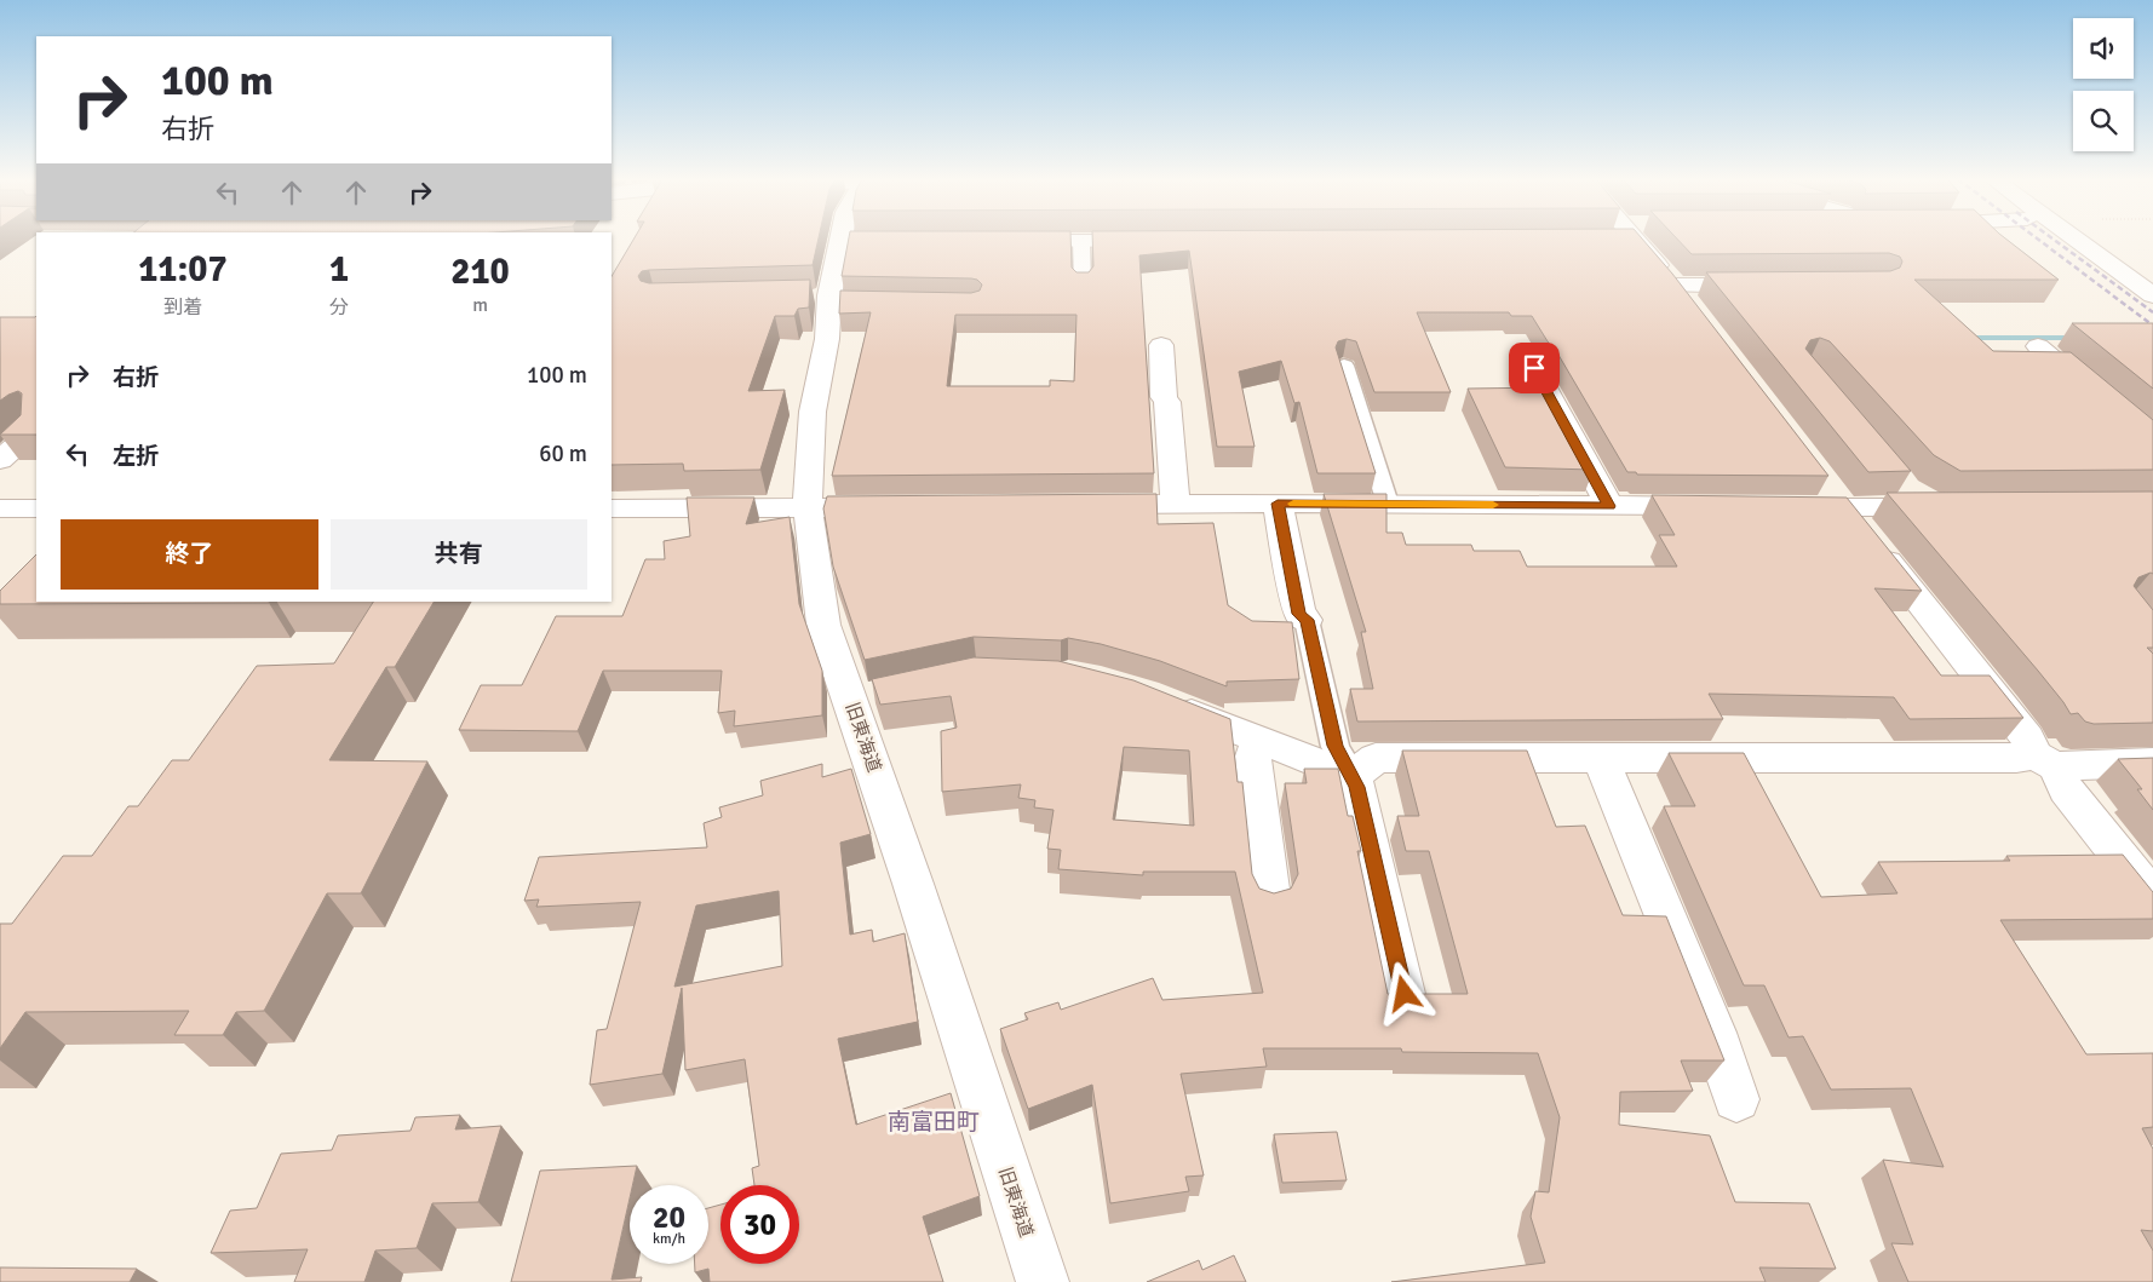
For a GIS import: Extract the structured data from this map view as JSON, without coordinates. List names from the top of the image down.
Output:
{
  "streets": {
    "street": ["旧東海道"]
  },
  "districts": ["南富田町"],
  "page": {
    "turn": ["100 m", "右折"],
    "eta": [
      "11:07",
      "到着",
      "1",
      "分",
      "210",
      "m"
    ],
    "list": [
      {
        "name": "右折",
        "value": "100 m"
      },
      {
        "name": "左折",
        "value": "60 m"
      }
    ],
    "buttons": ["終了", "共有"],
    "speed": "20 km/h",
    "limit": "30"
  }
}
